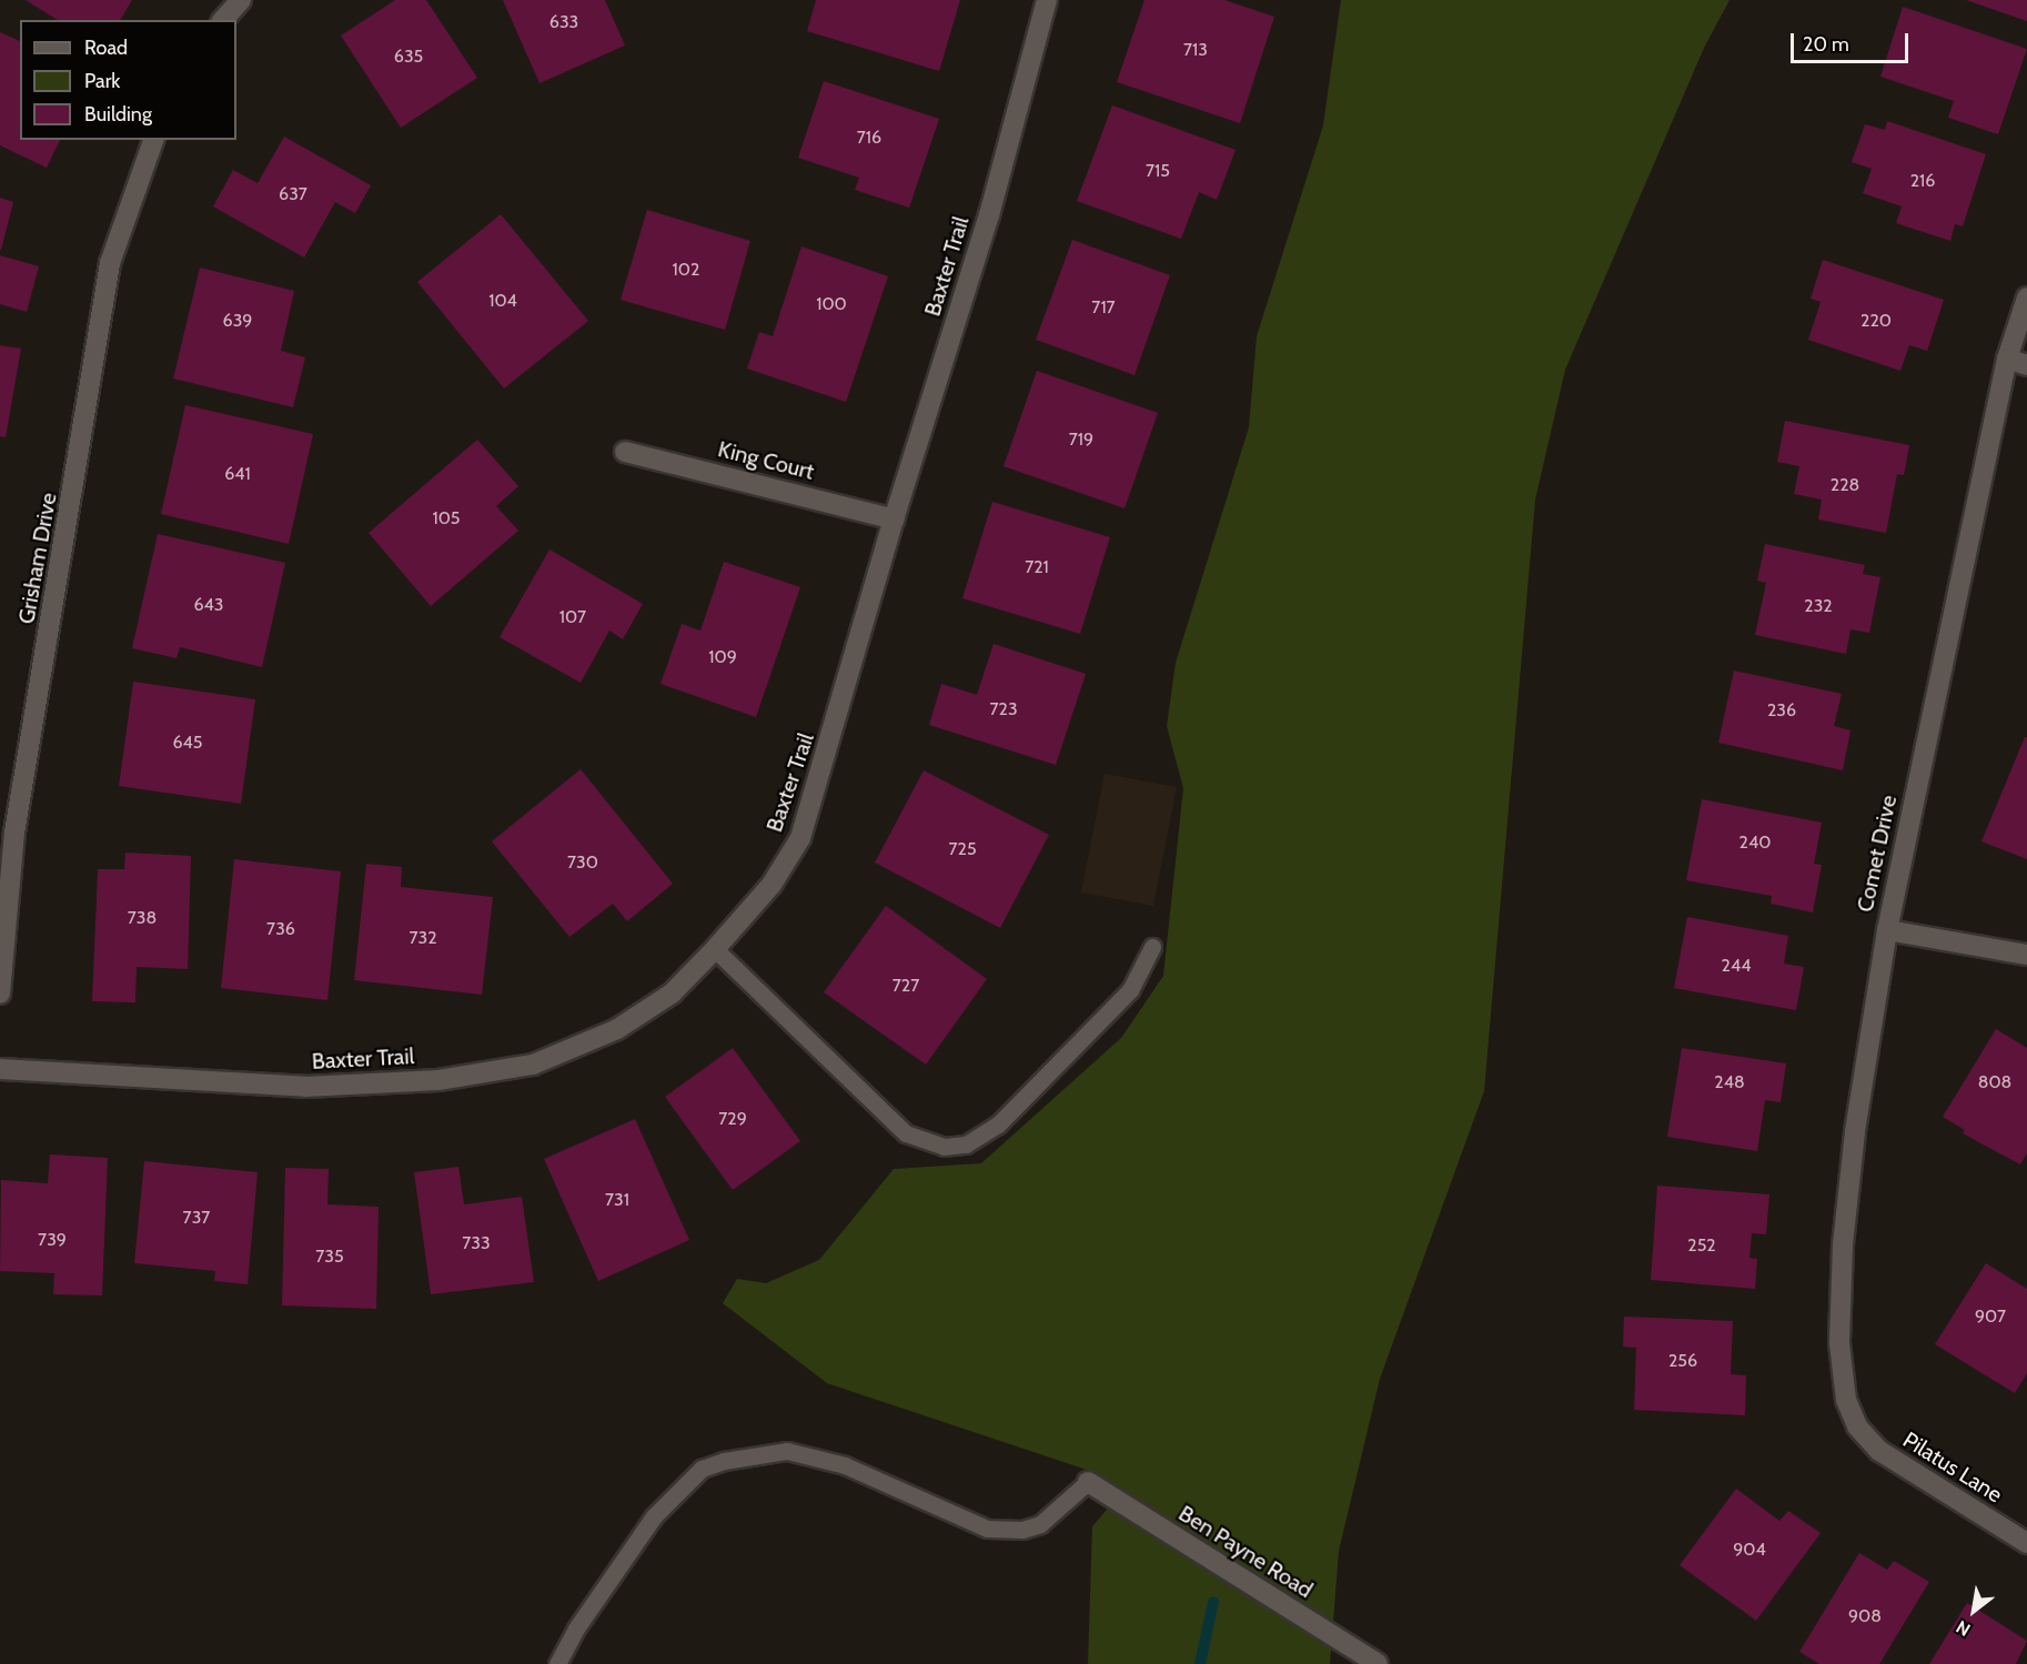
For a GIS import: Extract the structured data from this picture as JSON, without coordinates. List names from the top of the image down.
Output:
{
  "streets": {
    "street": [
      "Baxter Trail",
      "King Court",
      "Grisham Drive",
      "Comet Drive",
      "Pilatus Lane",
      "Ben Payne Road"
    ]
  },
  "crossings": [
    ["Baxter Trail", "King Court"],
    ["Comet Drive", "Pilatus Lane"]
  ],
  "house_numbers": [
    "633",
    "713",
    "635",
    "716",
    "715",
    "216",
    "637",
    "102",
    "104",
    "100",
    "717",
    "639",
    "220",
    "719",
    "641",
    "228",
    "105",
    "721",
    "643",
    "232",
    "107",
    "109",
    "723",
    "236",
    "645",
    "240",
    "725",
    "730",
    "738",
    "736",
    "732",
    "244",
    "727",
    "248",
    "808",
    "729",
    "731",
    "737",
    "739",
    "733",
    "252",
    "735",
    "907",
    "256",
    "904",
    "908"
  ],
  "legend": ["Road", "Park", "Building"],
  "scale_bar": "20 m",
  "north": "bottom left"
}
